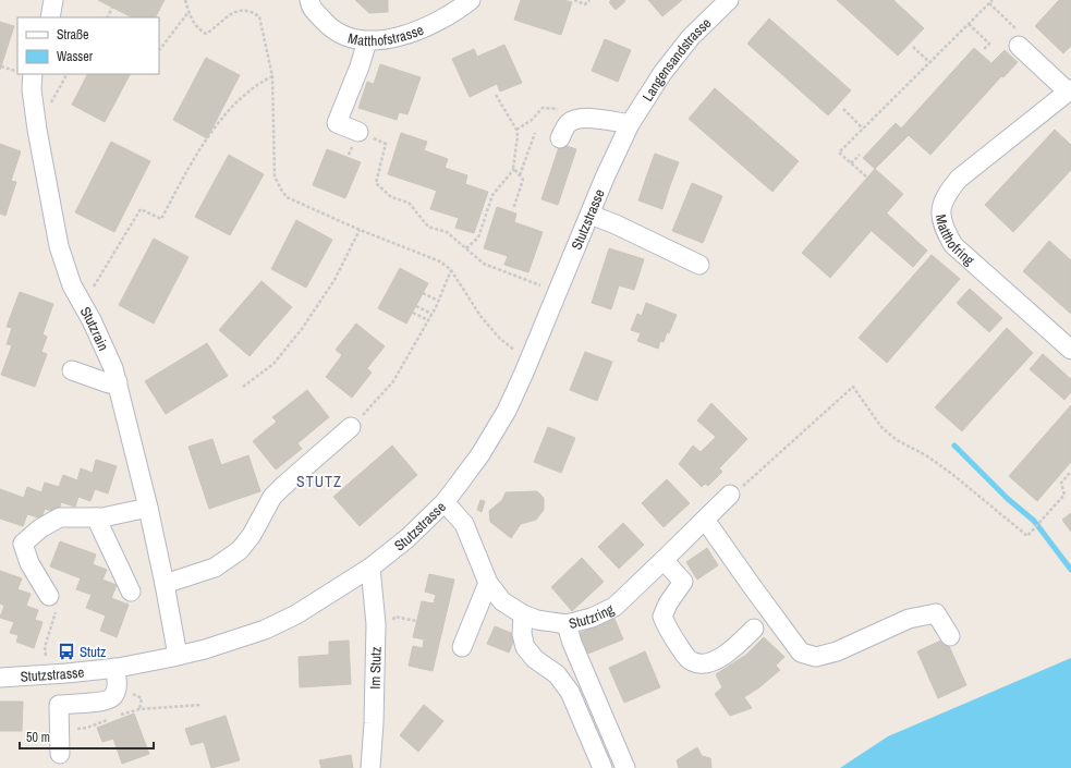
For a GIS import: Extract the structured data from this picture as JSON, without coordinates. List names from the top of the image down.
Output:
{
  "streets": {
    "street": [
      "Matthofstrasse",
      "Langensandstrasse",
      "Stutzstrasse",
      "Matthofring",
      "Stutzrain",
      "Stutzring",
      "Im Stutz"
    ]
  },
  "crossings": [
    ["Langensandstrasse", "Stutzstrasse"],
    ["Stutzstrasse", "Stutzrain"],
    ["Stutzstrasse", "Stutzring"],
    ["Stutzstrasse", "Im Stutz"]
  ],
  "districts": ["STUTZ"],
  "places": {
    "bus stop": ["Stutz"]
  },
  "legend": ["Straße", "Wasser"],
  "scale_bar": "50 m"
}
